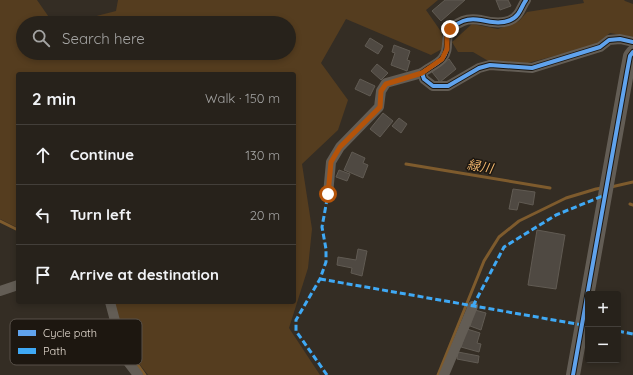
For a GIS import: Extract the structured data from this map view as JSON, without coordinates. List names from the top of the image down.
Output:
{
  "water": ["緑川"],
  "legend": ["Cycle path", "Path"],
  "page": {
    "search": "Search here",
    "heading": ["2 min", "Walk · 150 m"],
    "list": [
      ["Continue", "130 m"],
      ["Turn left", "20 m"],
      "Arrive at destination"
    ],
    "map_buttons": ["+", "−"]
  }
}
